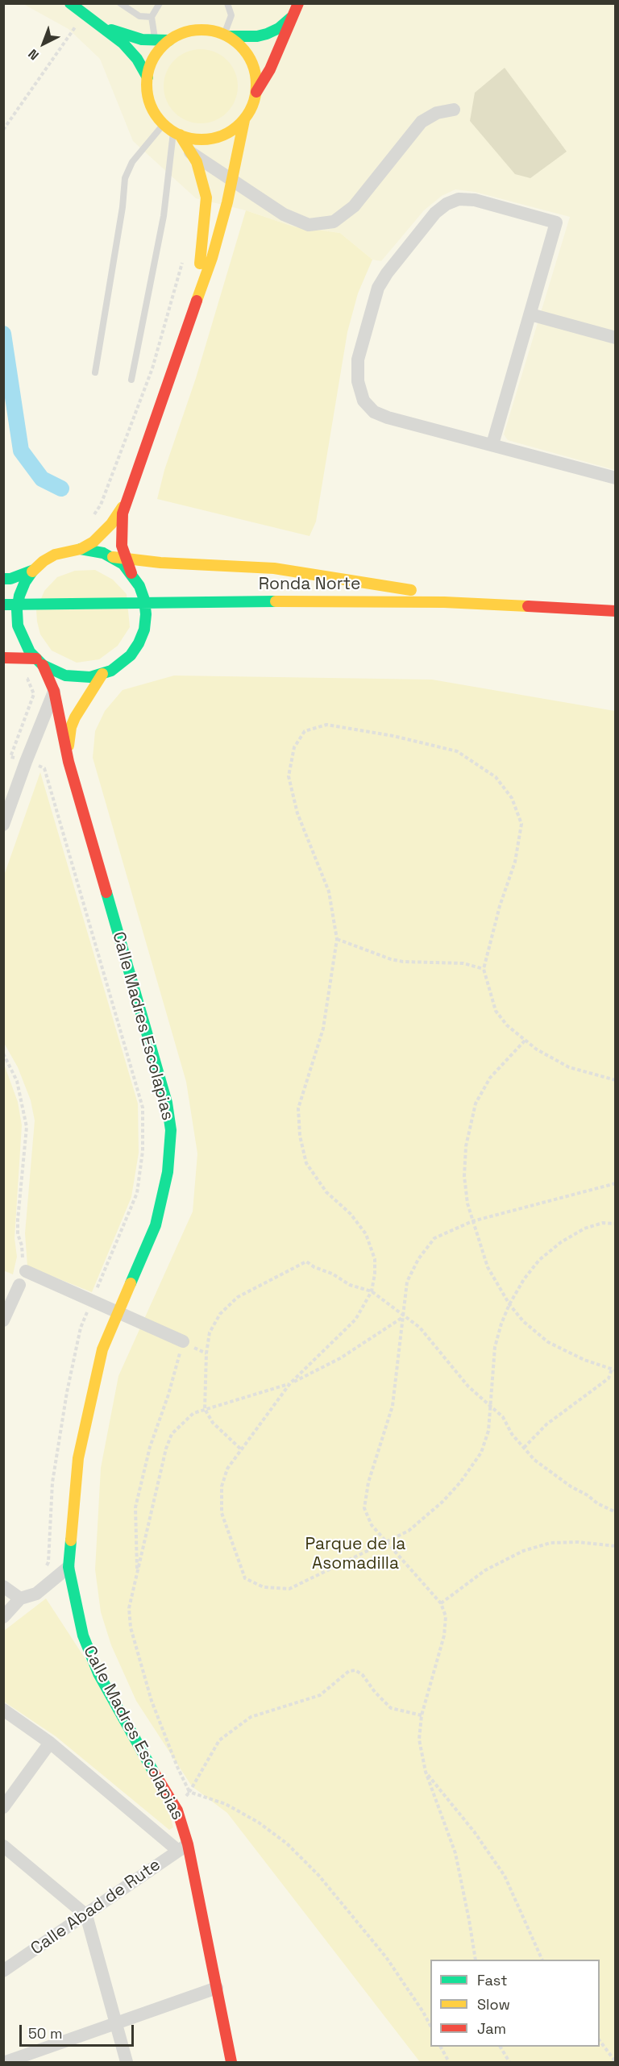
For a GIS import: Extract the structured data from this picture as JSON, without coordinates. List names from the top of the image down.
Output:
{
  "streets": {
    "main road": ["Ronda Norte", "Calle Madres Escolapias"],
    "street": ["Calle Abad de Rute"]
  },
  "crossings": [
    ["Calle Madres Escolapias", "Calle Abad de Rute"]
  ],
  "parks": ["Parque de la Asomadilla"],
  "legend": ["Fast", "Slow", "Jam"],
  "scale_bar": "50 m",
  "north": "bottom left"
}
